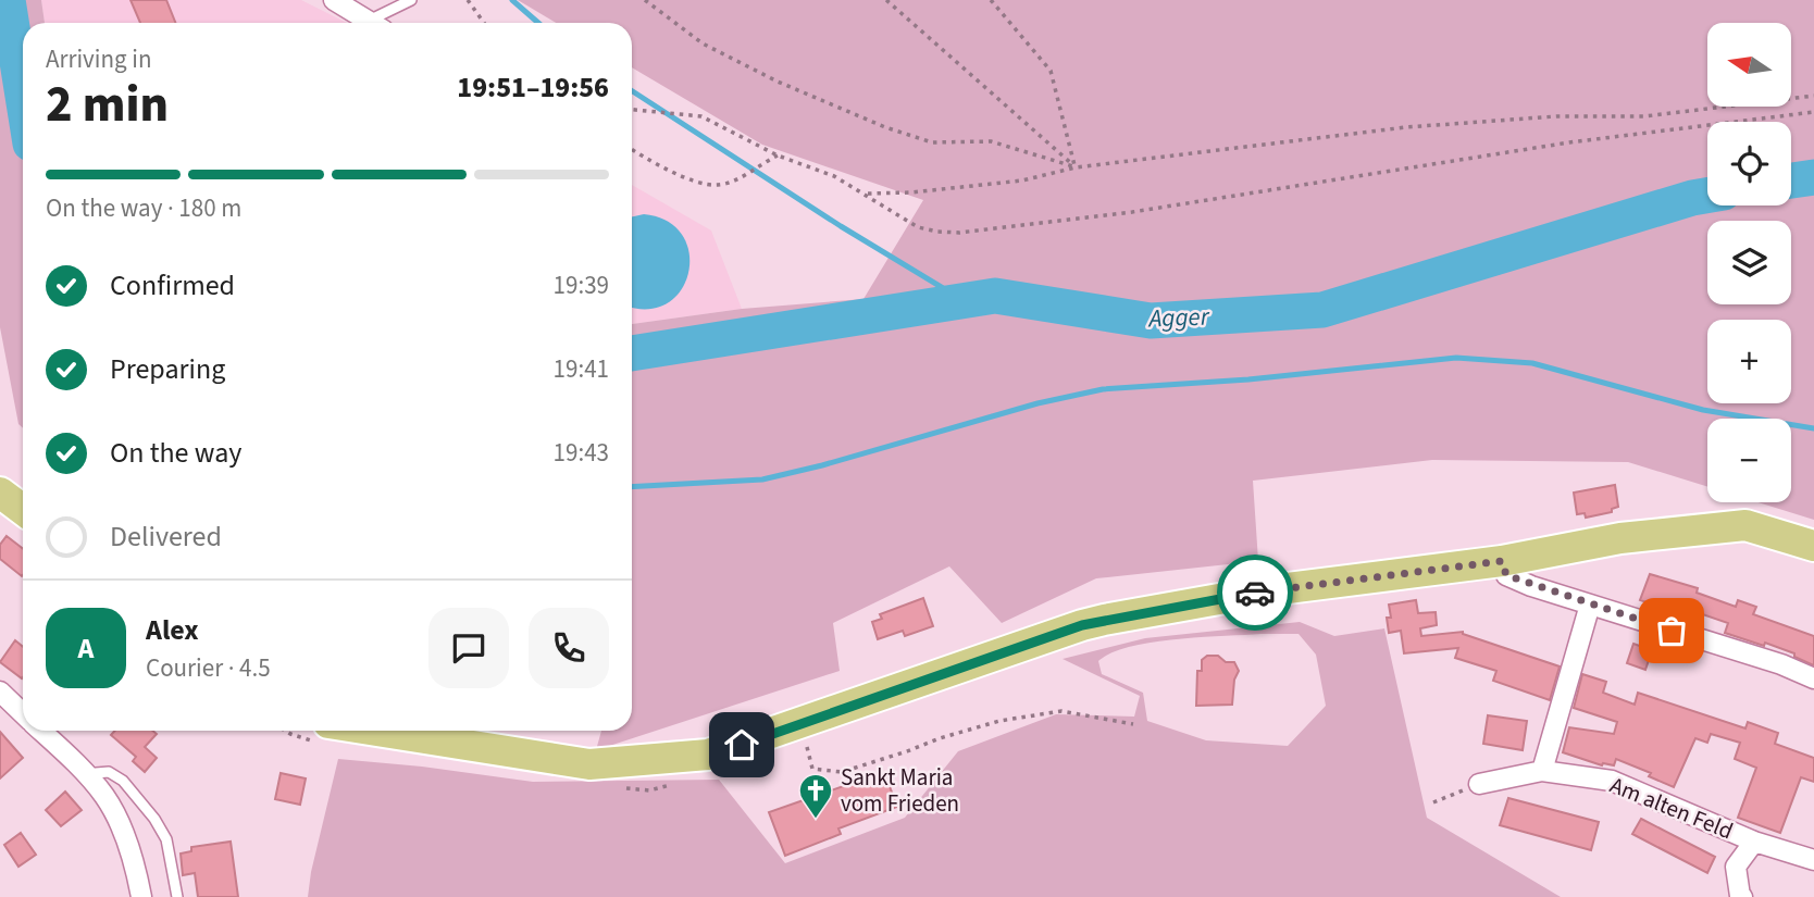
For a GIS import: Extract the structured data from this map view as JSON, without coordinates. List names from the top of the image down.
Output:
{
  "streets": {
    "street": ["Am alten Feld"]
  },
  "water": ["Agger"],
  "places": {
    "church": ["Sankt Maria vom Frieden"]
  },
  "north": "left",
  "page": {
    "map_buttons": ["+", "−"],
    "heading": ["2 min", "Arriving in", "19:51–19:56"],
    "panel": ["Alex", "Courier · 4.5"],
    "bar": "On the way · 180 m",
    "list": [
      ["Confirmed", "19:39"],
      ["Preparing", "19:41"],
      ["On the way", "19:43"],
      "Delivered"
    ],
    "round": "A"
  }
}
